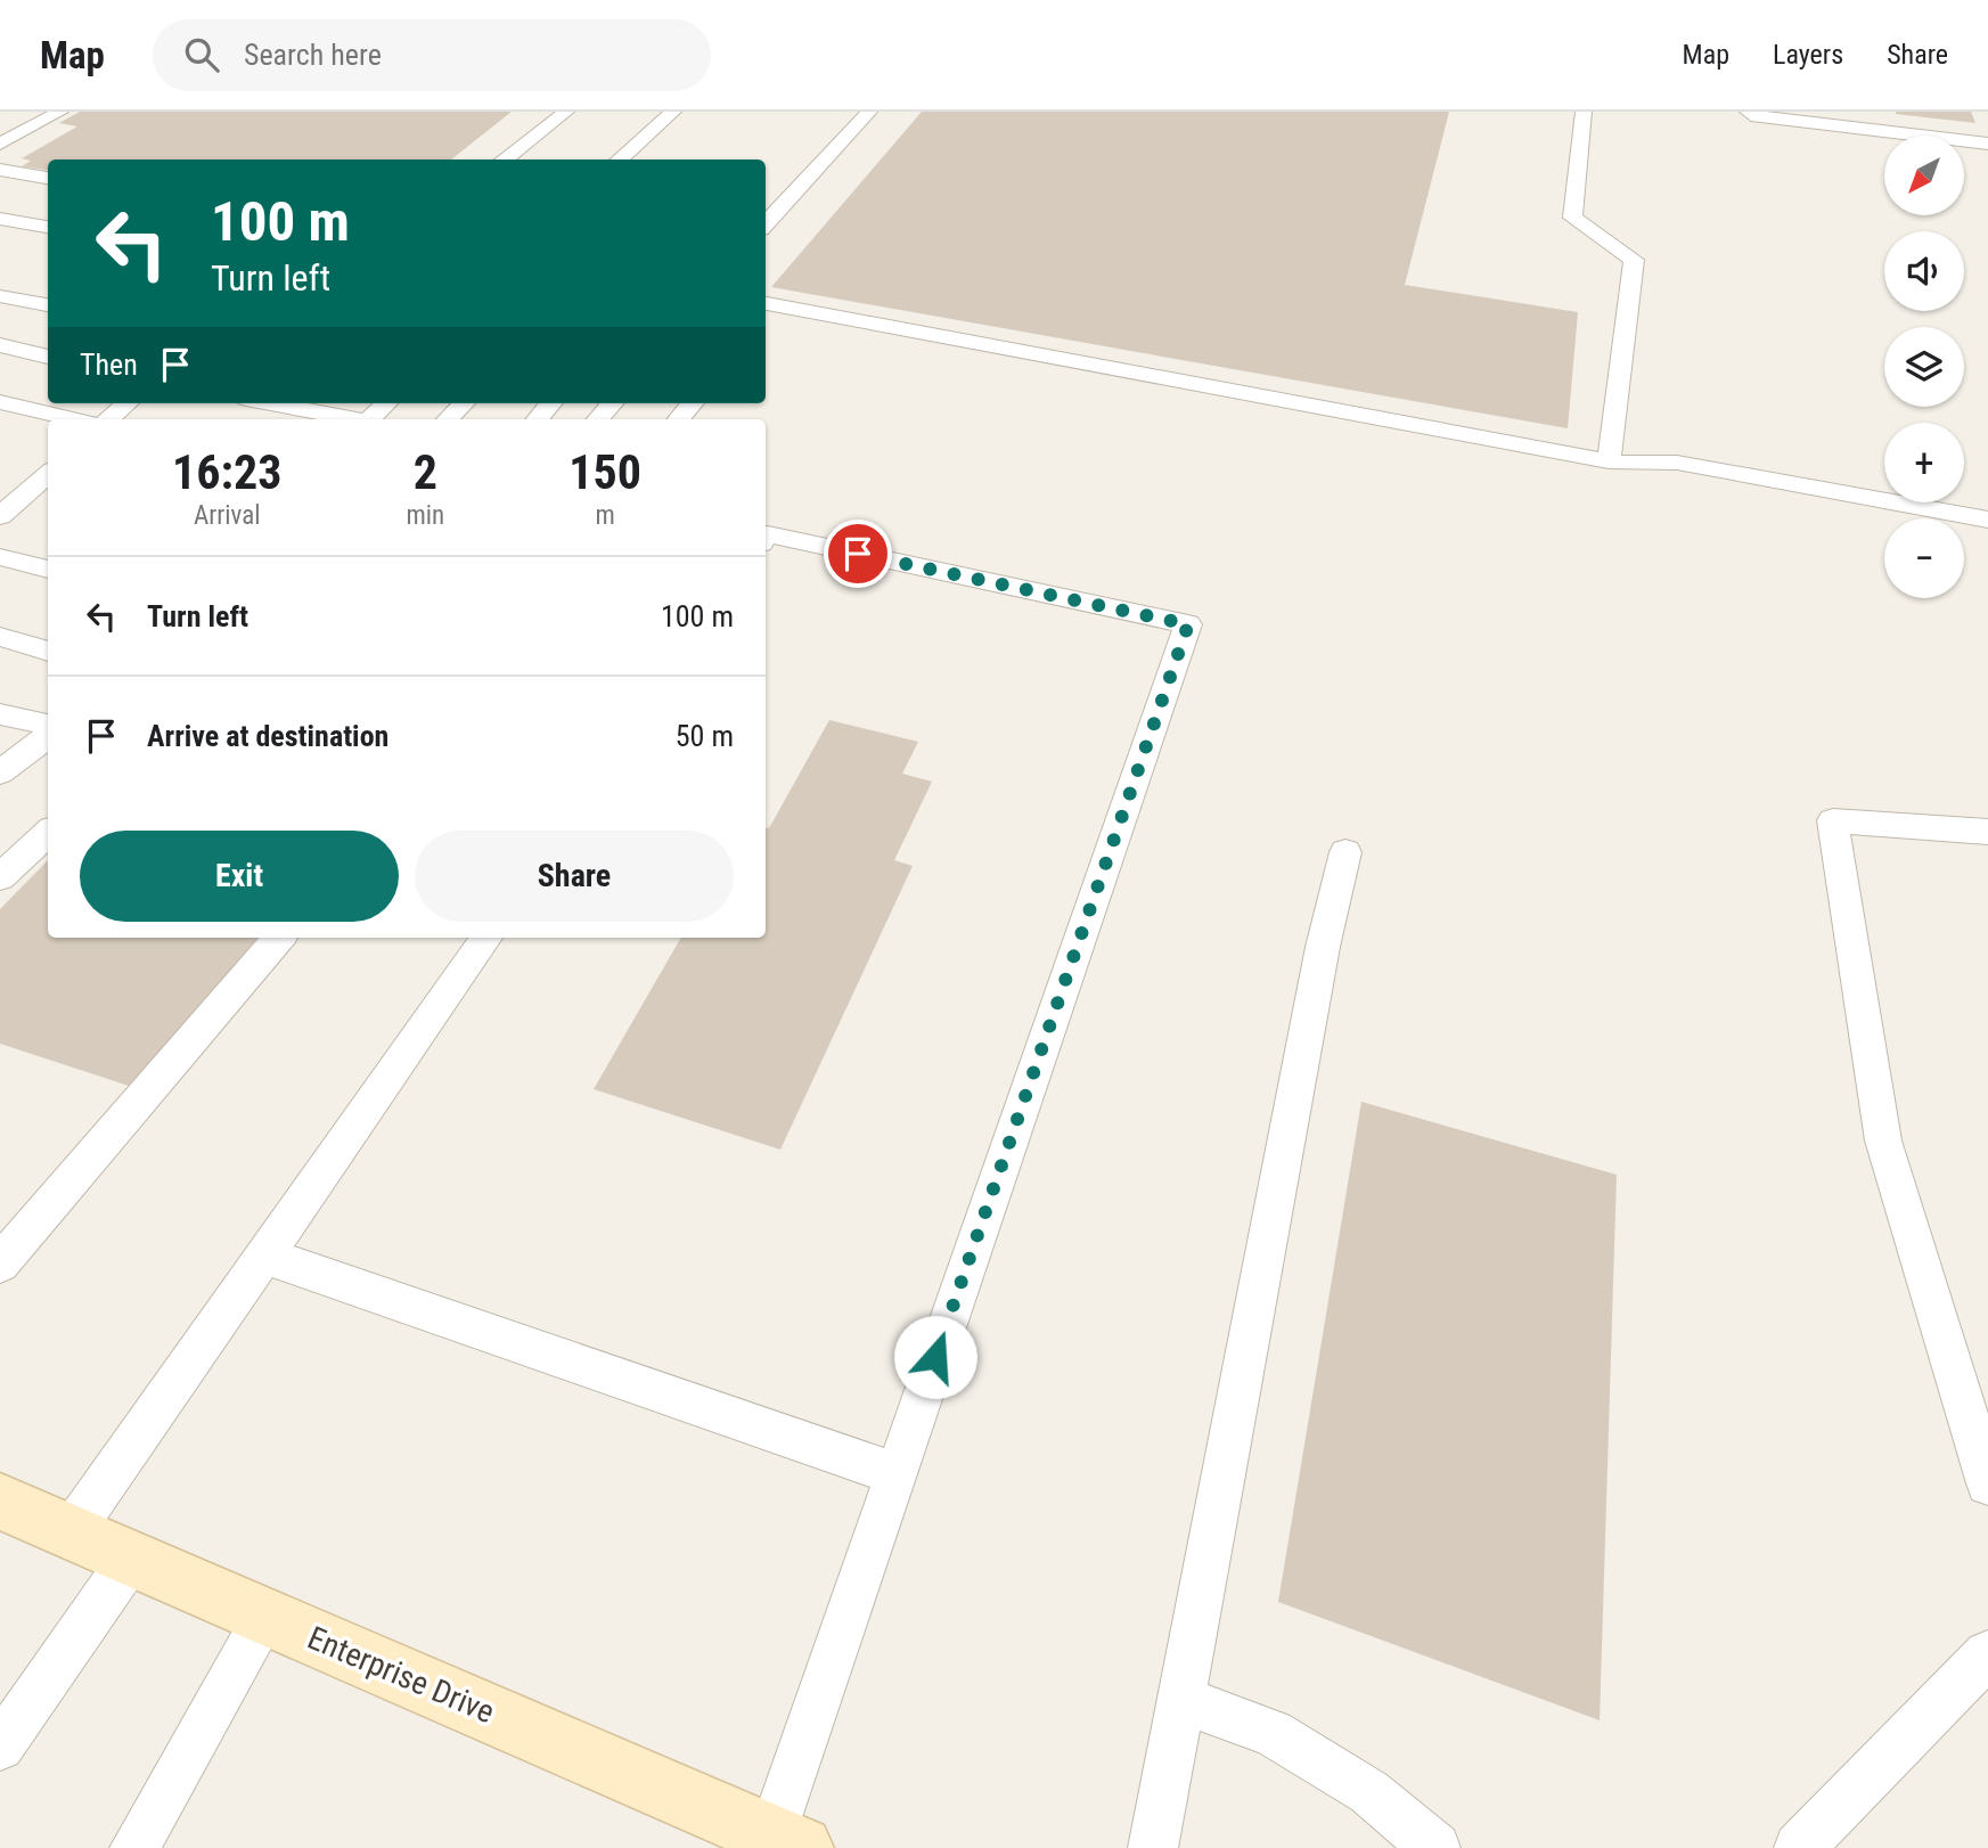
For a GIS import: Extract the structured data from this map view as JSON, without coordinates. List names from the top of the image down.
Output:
{
  "streets": {
    "street": ["Enterprise Drive"]
  },
  "north": "bottom left",
  "page": {
    "header": "Map",
    "search": "Search here",
    "nav": ["Map", "Layers", "Share"],
    "map_buttons": ["+", "−"],
    "turn": ["100 m", "Turn left"],
    "then": "Then",
    "eta": [
      "16:23",
      "Arrival",
      "2",
      "min",
      "150",
      "m"
    ],
    "list": [
      {
        "name": "Turn left",
        "value": "100 m"
      },
      {
        "name": "Arrive at destination",
        "value": "50 m"
      }
    ],
    "buttons": ["Exit", "Share"]
  }
}
